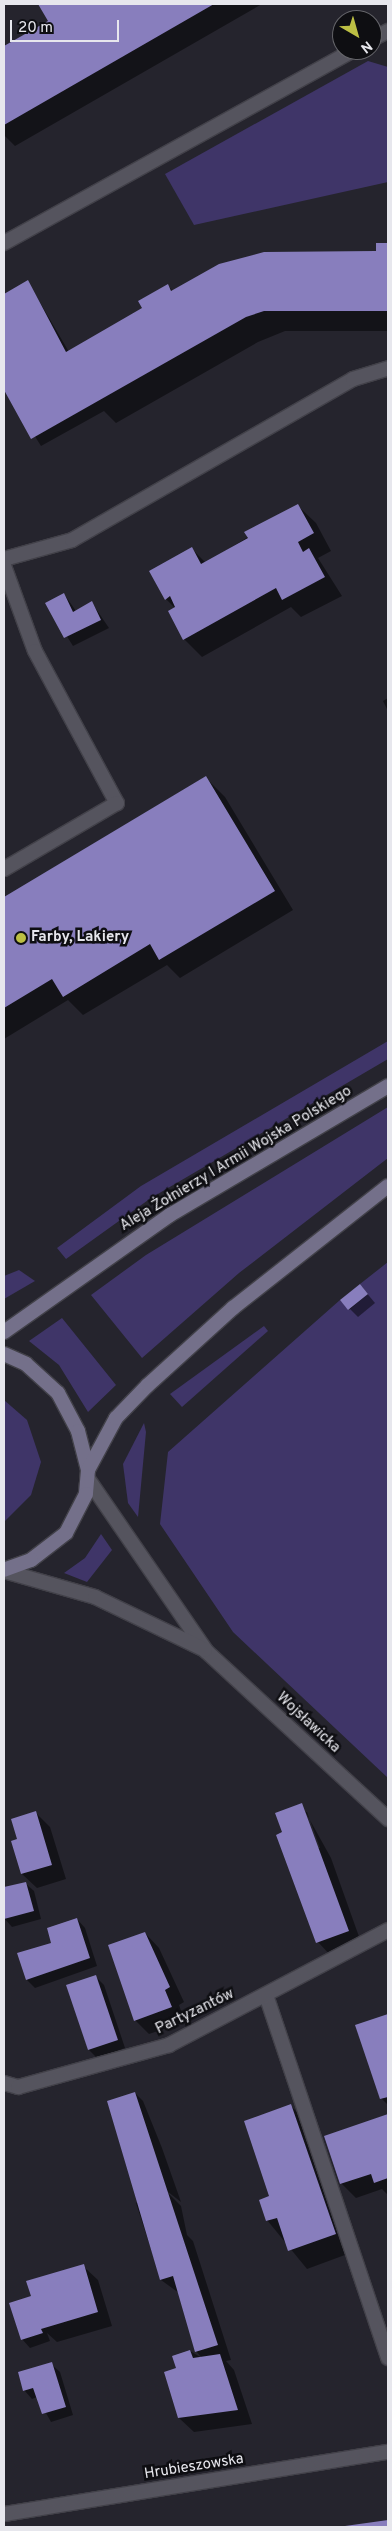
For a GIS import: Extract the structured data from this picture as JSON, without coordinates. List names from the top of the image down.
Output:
{
  "streets": {
    "main road": ["Aleja Żołnierzy I Armii Wojska Polskiego"],
    "street": ["Wojsławicka", "Partyzantów", "Hrubieszowska"]
  },
  "places": ["Farby, Lakiery"],
  "scale_bar": "20 m",
  "north": "bottom right"
}
